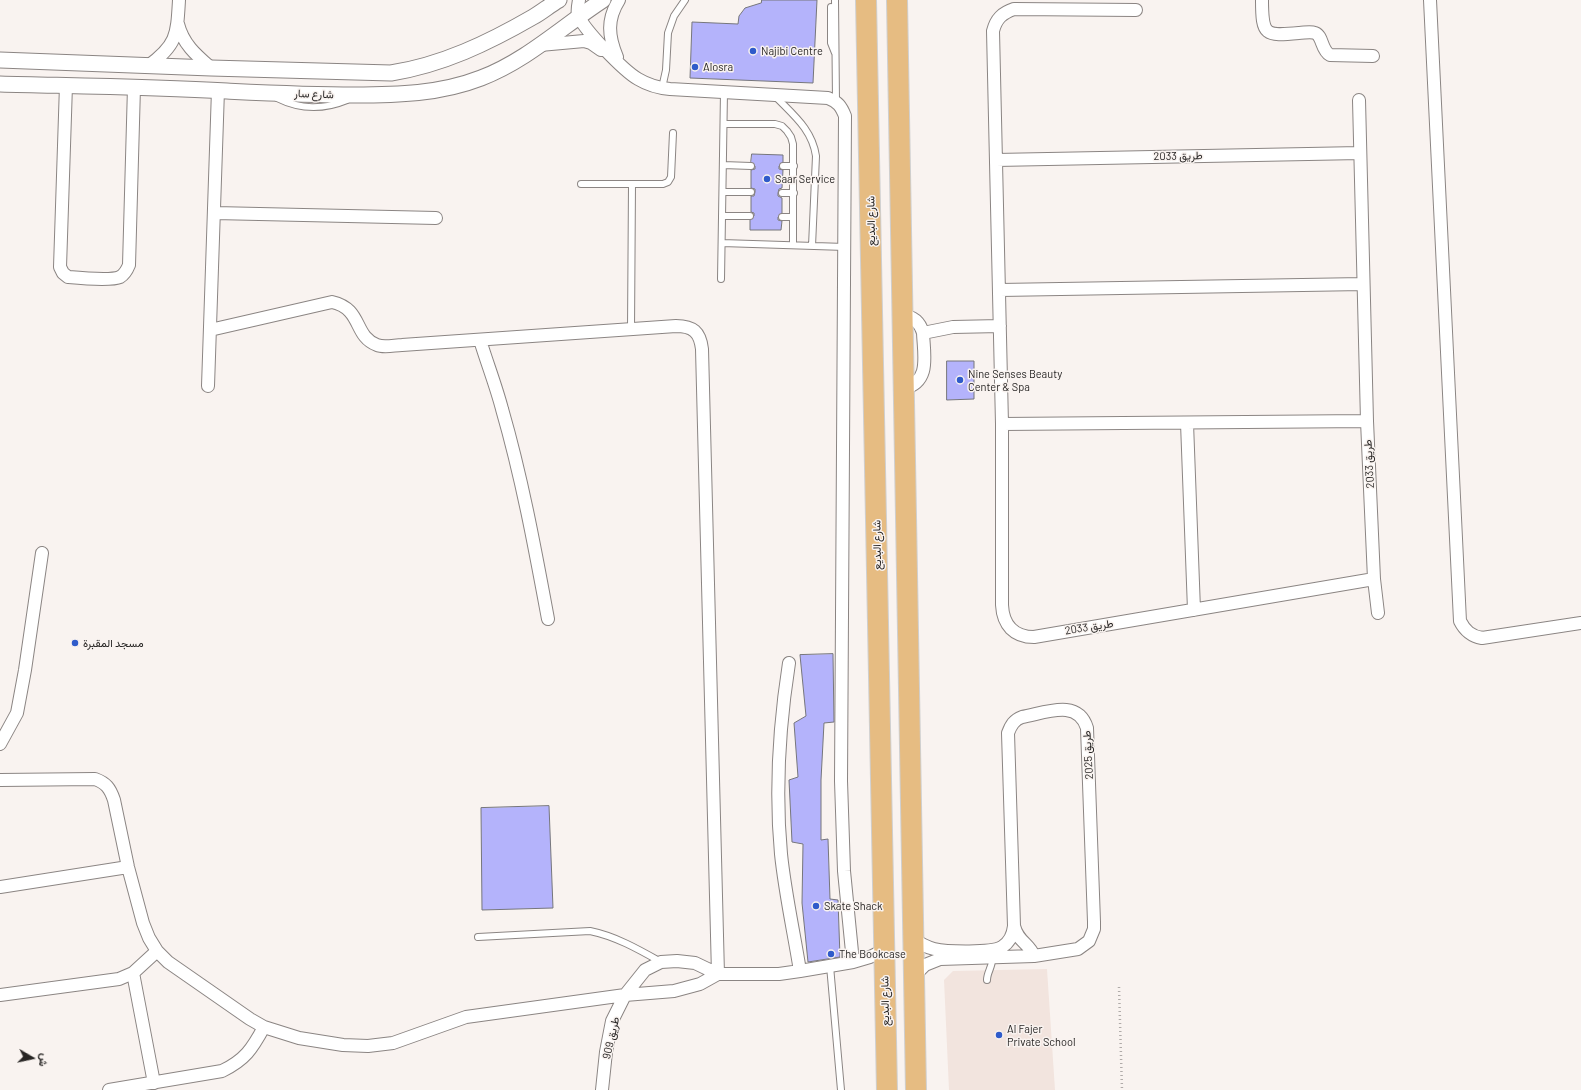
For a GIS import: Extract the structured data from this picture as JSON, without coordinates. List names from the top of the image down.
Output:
{
  "streets": {
    "main road": ["شارع البديع"],
    "street": [
      "شارع سار",
      "طريق 2033",
      "طريق 2025",
      "طريق 909"
    ]
  },
  "places": [
    "Najibi Centre",
    "Alosra",
    "Saar Service",
    "Nine Senses Beauty Center & Spa",
    "مسجد المقبرة",
    "Skate Shack",
    "The Bookcase",
    "Al Fajer Private School"
  ],
  "north": "right"
}
